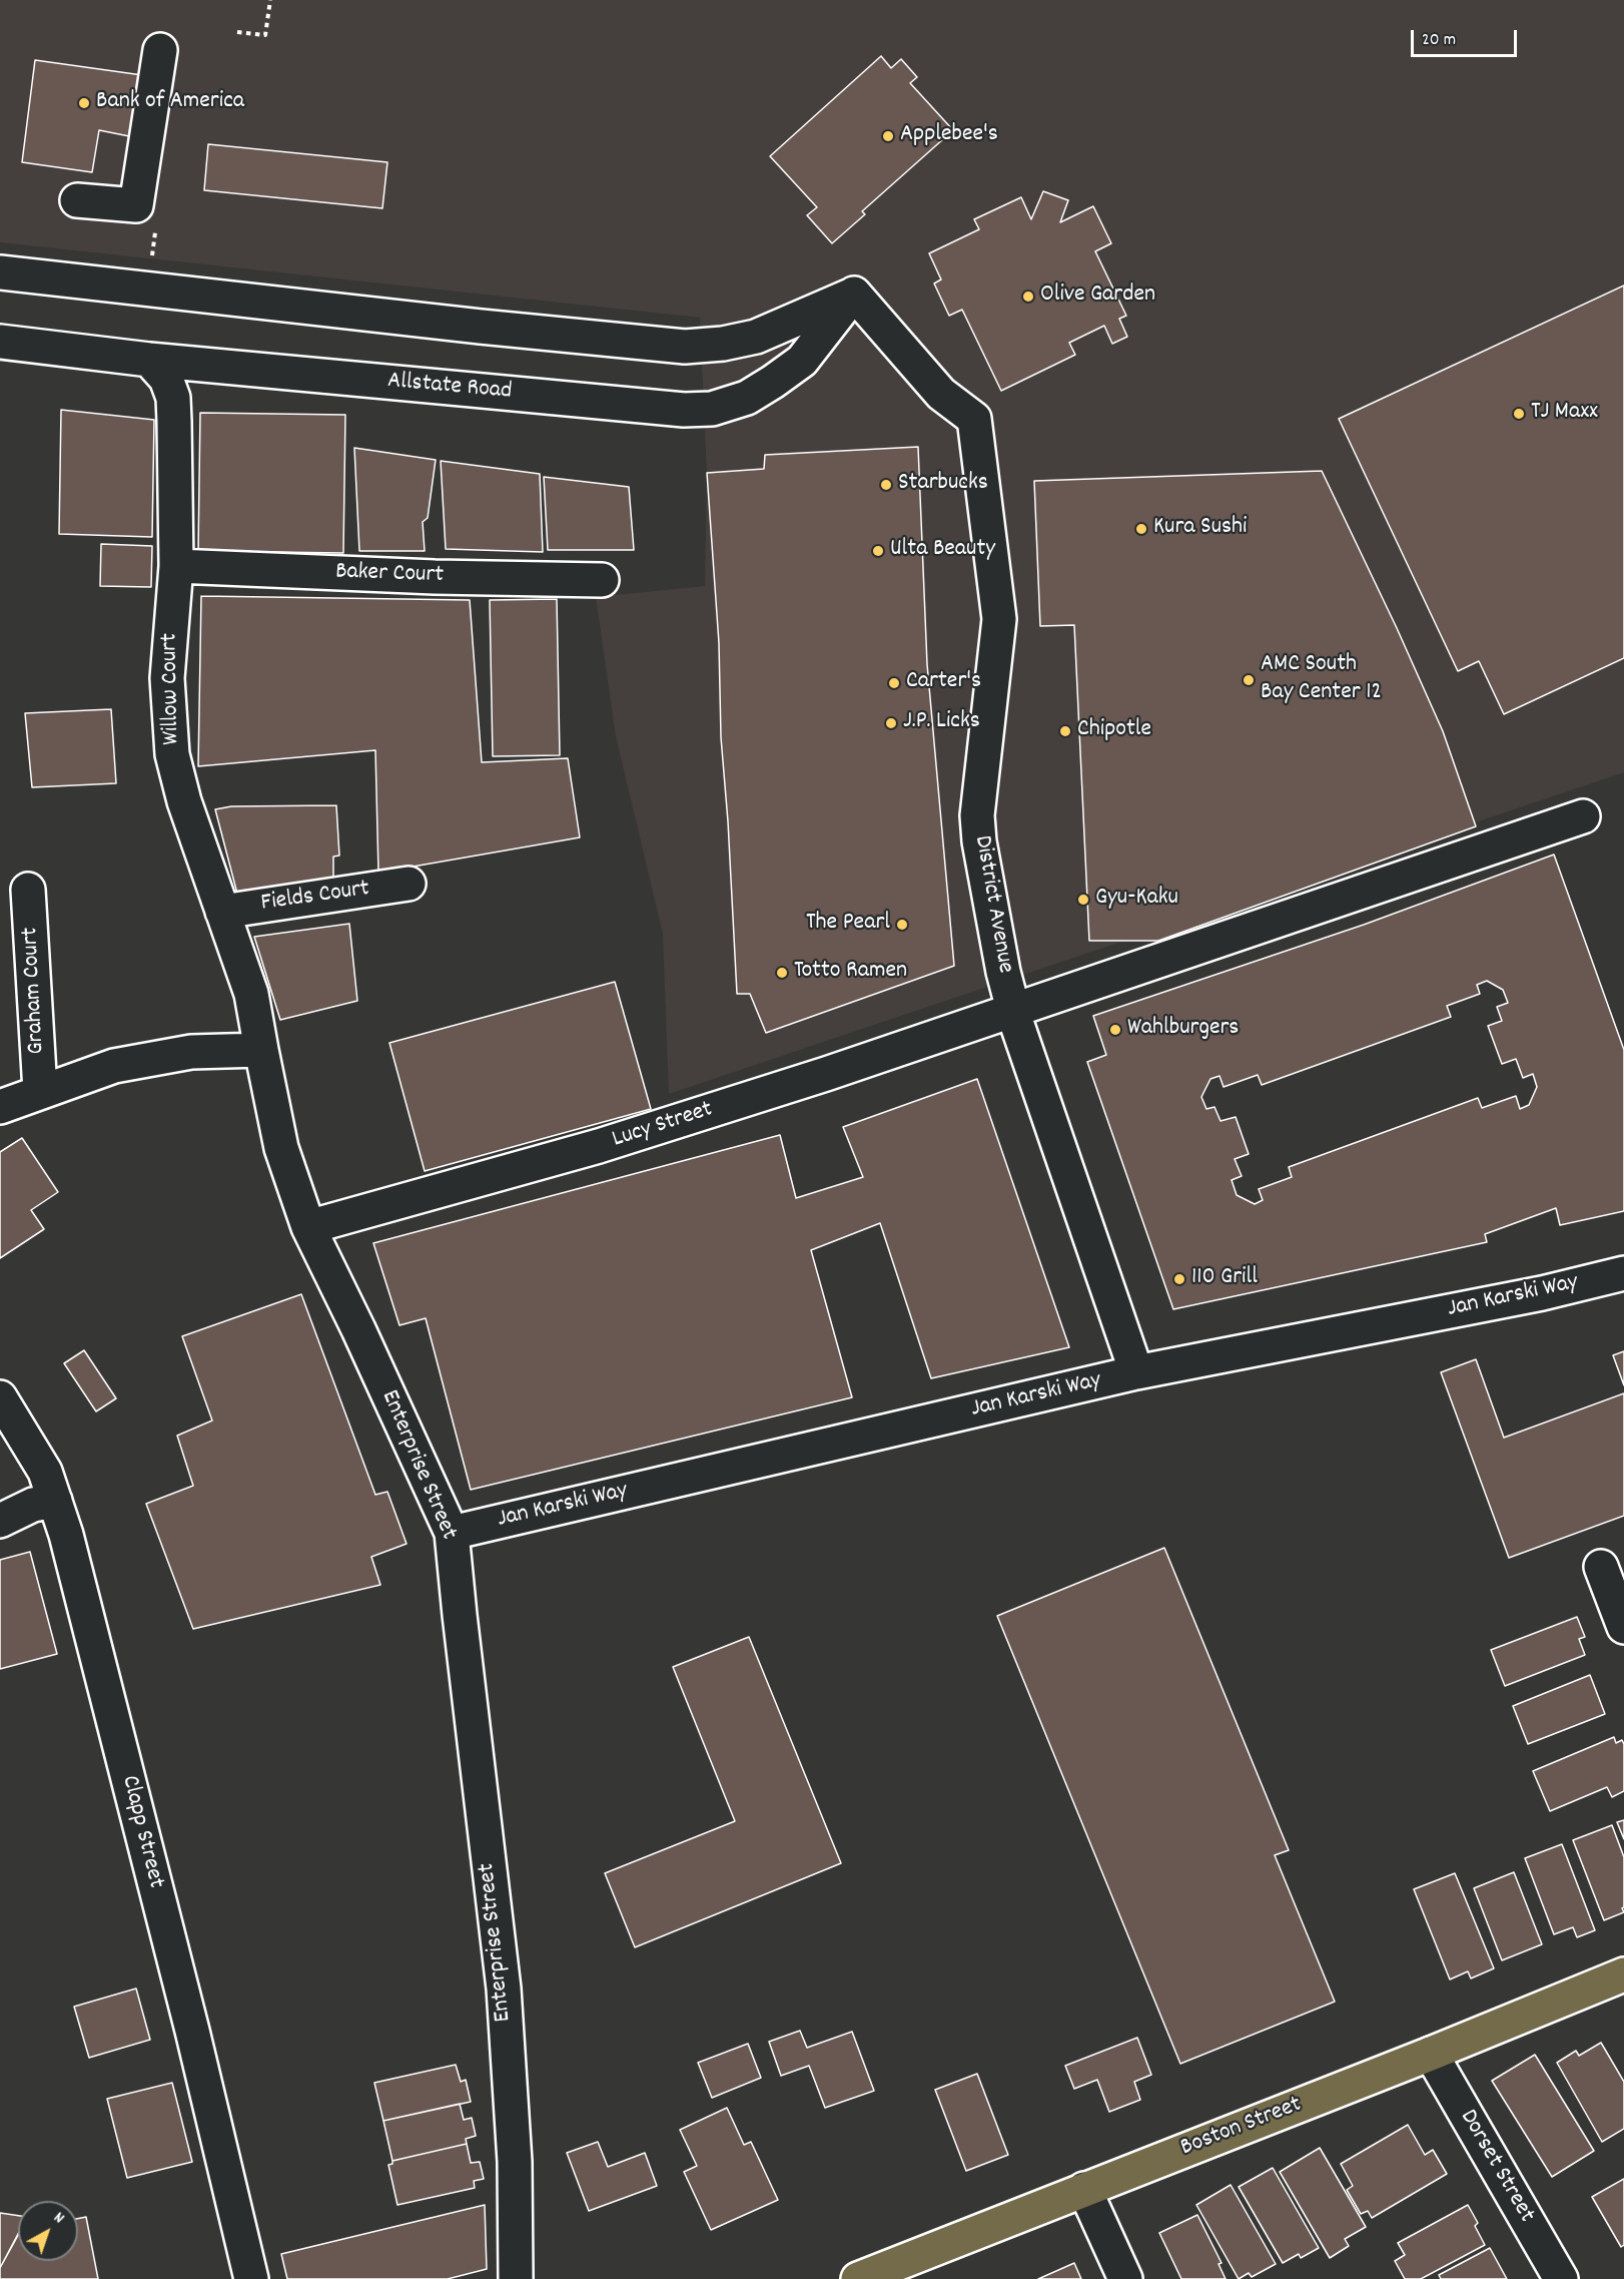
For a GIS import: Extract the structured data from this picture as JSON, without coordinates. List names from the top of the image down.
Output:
{
  "streets": {
    "main road": ["Boston Street"],
    "street": [
      "Allstate Road",
      "Baker Court",
      "Willow Court",
      "Fields Court",
      "District Avenue",
      "Graham Court",
      "Lucy Street",
      "Jan Karski Way",
      "Enterprise Street",
      "Clapp Street",
      "Dorset Street"
    ]
  },
  "crossings": [
    ["Allstate Road", "Willow Court"],
    ["Allstate Road", "District Avenue"],
    ["Baker Court", "Willow Court"],
    ["Willow Court", "Fields Court"],
    ["Willow Court", "Enterprise Street"],
    ["District Avenue", "Lucy Street"],
    ["District Avenue", "Jan Karski Way"],
    ["Lucy Street", "Enterprise Street"],
    ["Jan Karski Way", "Enterprise Street"],
    ["Boston Street", "Dorset Street"]
  ],
  "places": [
    "Bank of America",
    "Applebee's",
    "Olive Garden",
    "TJ Maxx",
    "Starbucks",
    "Kura Sushi",
    "Ulta Beauty",
    "AMC South Bay Center 12",
    "Carter's",
    "J.P. Licks",
    "Chipotle",
    "Gyu-Kaku",
    "The Pearl",
    "Totto Ramen",
    "Wahlburgers",
    "110 Grill"
  ],
  "scale_bar": "20 m",
  "north": "top right"
}
